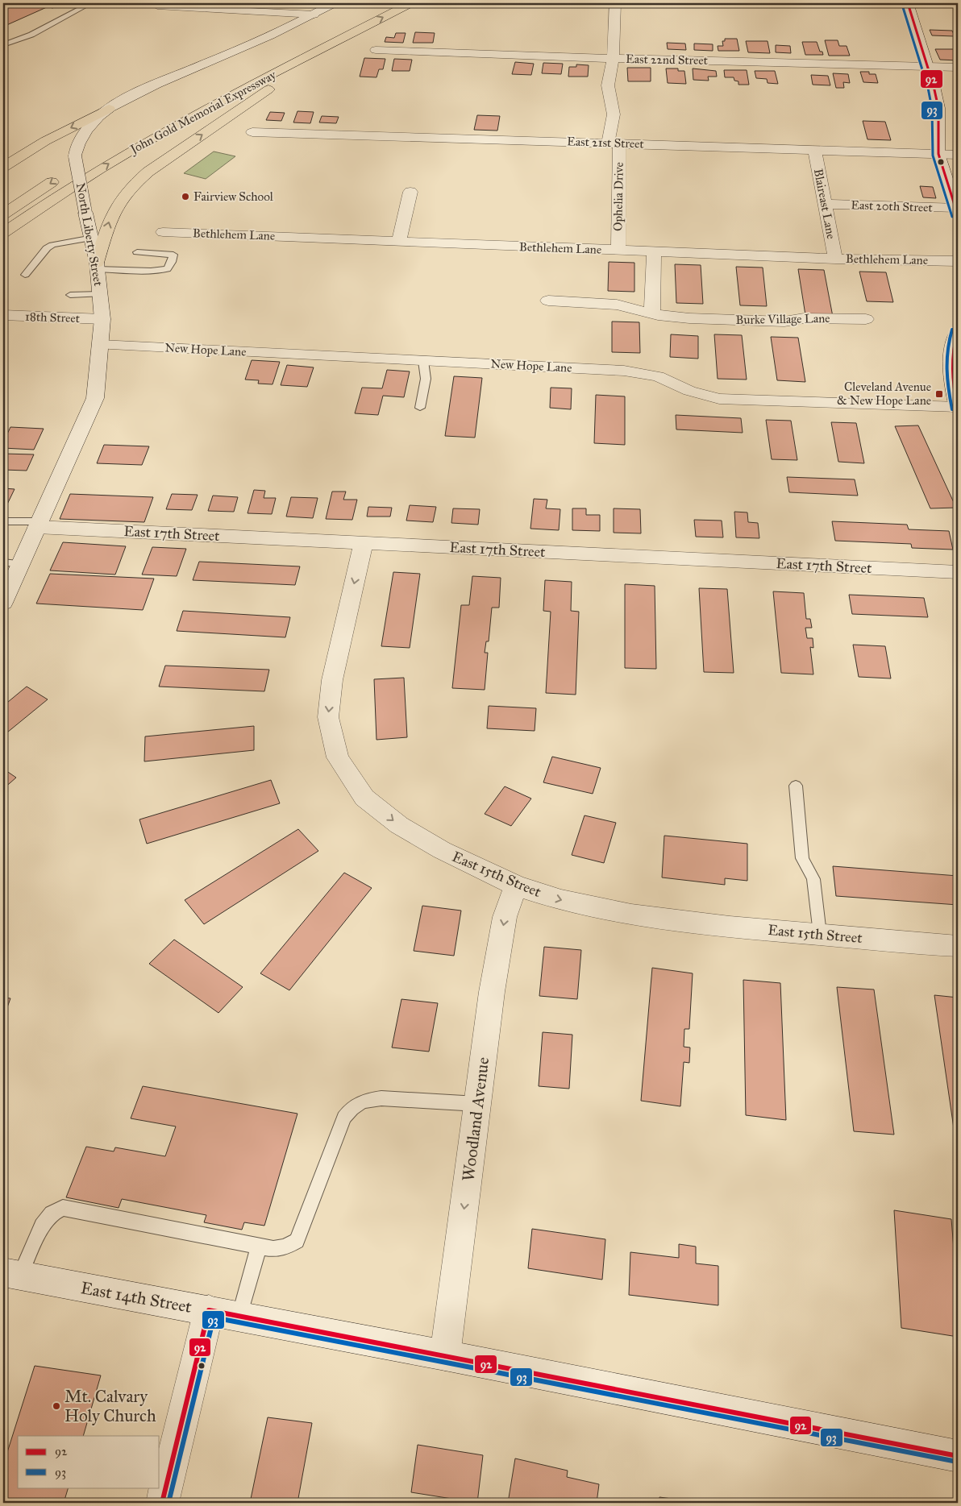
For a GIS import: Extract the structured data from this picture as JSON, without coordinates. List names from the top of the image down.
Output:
{
  "streets": {
    "highway": ["John Gold Memorial Expressway"],
    "street": [
      "East 22nd Street",
      "East 21st Street",
      "Ophelia Drive",
      "Blaireast Lane",
      "East 20th Street",
      "North Liberty Street",
      "Bethlehem Lane",
      "18th Street",
      "Burke Village Lane",
      "New Hope Lane",
      "East 17th Street",
      "East 15th Street",
      "Woodland Avenue",
      "East 14th Street"
    ]
  },
  "crossings": [
    ["East 21st Street", "Ophelia Drive"],
    ["East 21st Street", "Blaireast Lane"],
    ["Ophelia Drive", "Bethlehem Lane"],
    ["Blaireast Lane", "East 20th Street"],
    ["Blaireast Lane", "Bethlehem Lane"],
    ["North Liberty Street", "18th Street"],
    ["North Liberty Street", "New Hope Lane"],
    ["North Liberty Street", "East 17th Street"],
    ["East 17th Street", "East 15th Street"],
    ["East 15th Street", "Woodland Avenue"],
    ["Woodland Avenue", "East 14th Street"]
  ],
  "one_way": ["Woodland Avenue"],
  "places": {
    "other": ["Fairview School", "Mt. Calvary Holy Church"],
    "transit": ["Cleveland Avenue & New Hope Lane"]
  },
  "lines": ["transit line 92", "transit line 93"],
  "legend": ["92", "93"]
}
